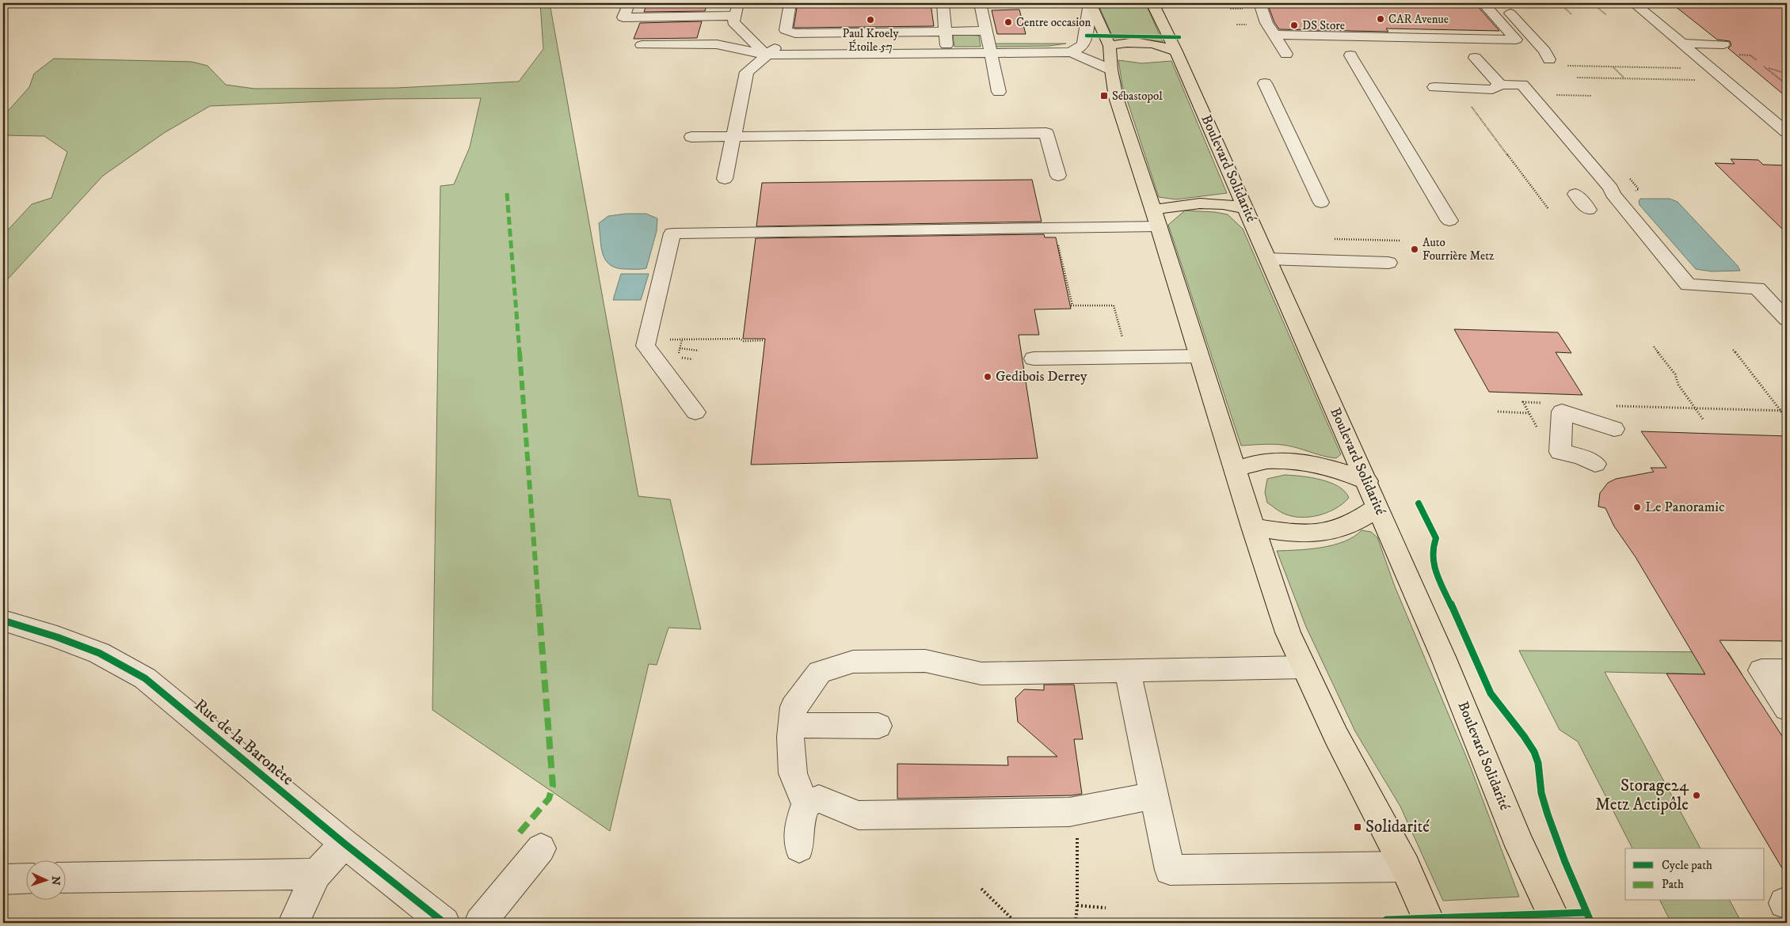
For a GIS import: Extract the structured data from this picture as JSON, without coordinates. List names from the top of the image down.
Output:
{
  "streets": {
    "main road": ["Boulevard Solidarité"],
    "street": ["Rue de la Baronète"]
  },
  "places": {
    "other": [
      "CAR Avenue",
      "Paul Kroely Étoile 57",
      "Centre occasion",
      "DS Store",
      "Auto Fourrière Metz",
      "Gedibois Derrey",
      "Le Panoramic",
      "Storage24 Metz Actipôle"
    ],
    "transit": ["Sébastopol", "Solidarité"]
  },
  "legend": ["Cycle path", "Path"],
  "north": "right"
}
